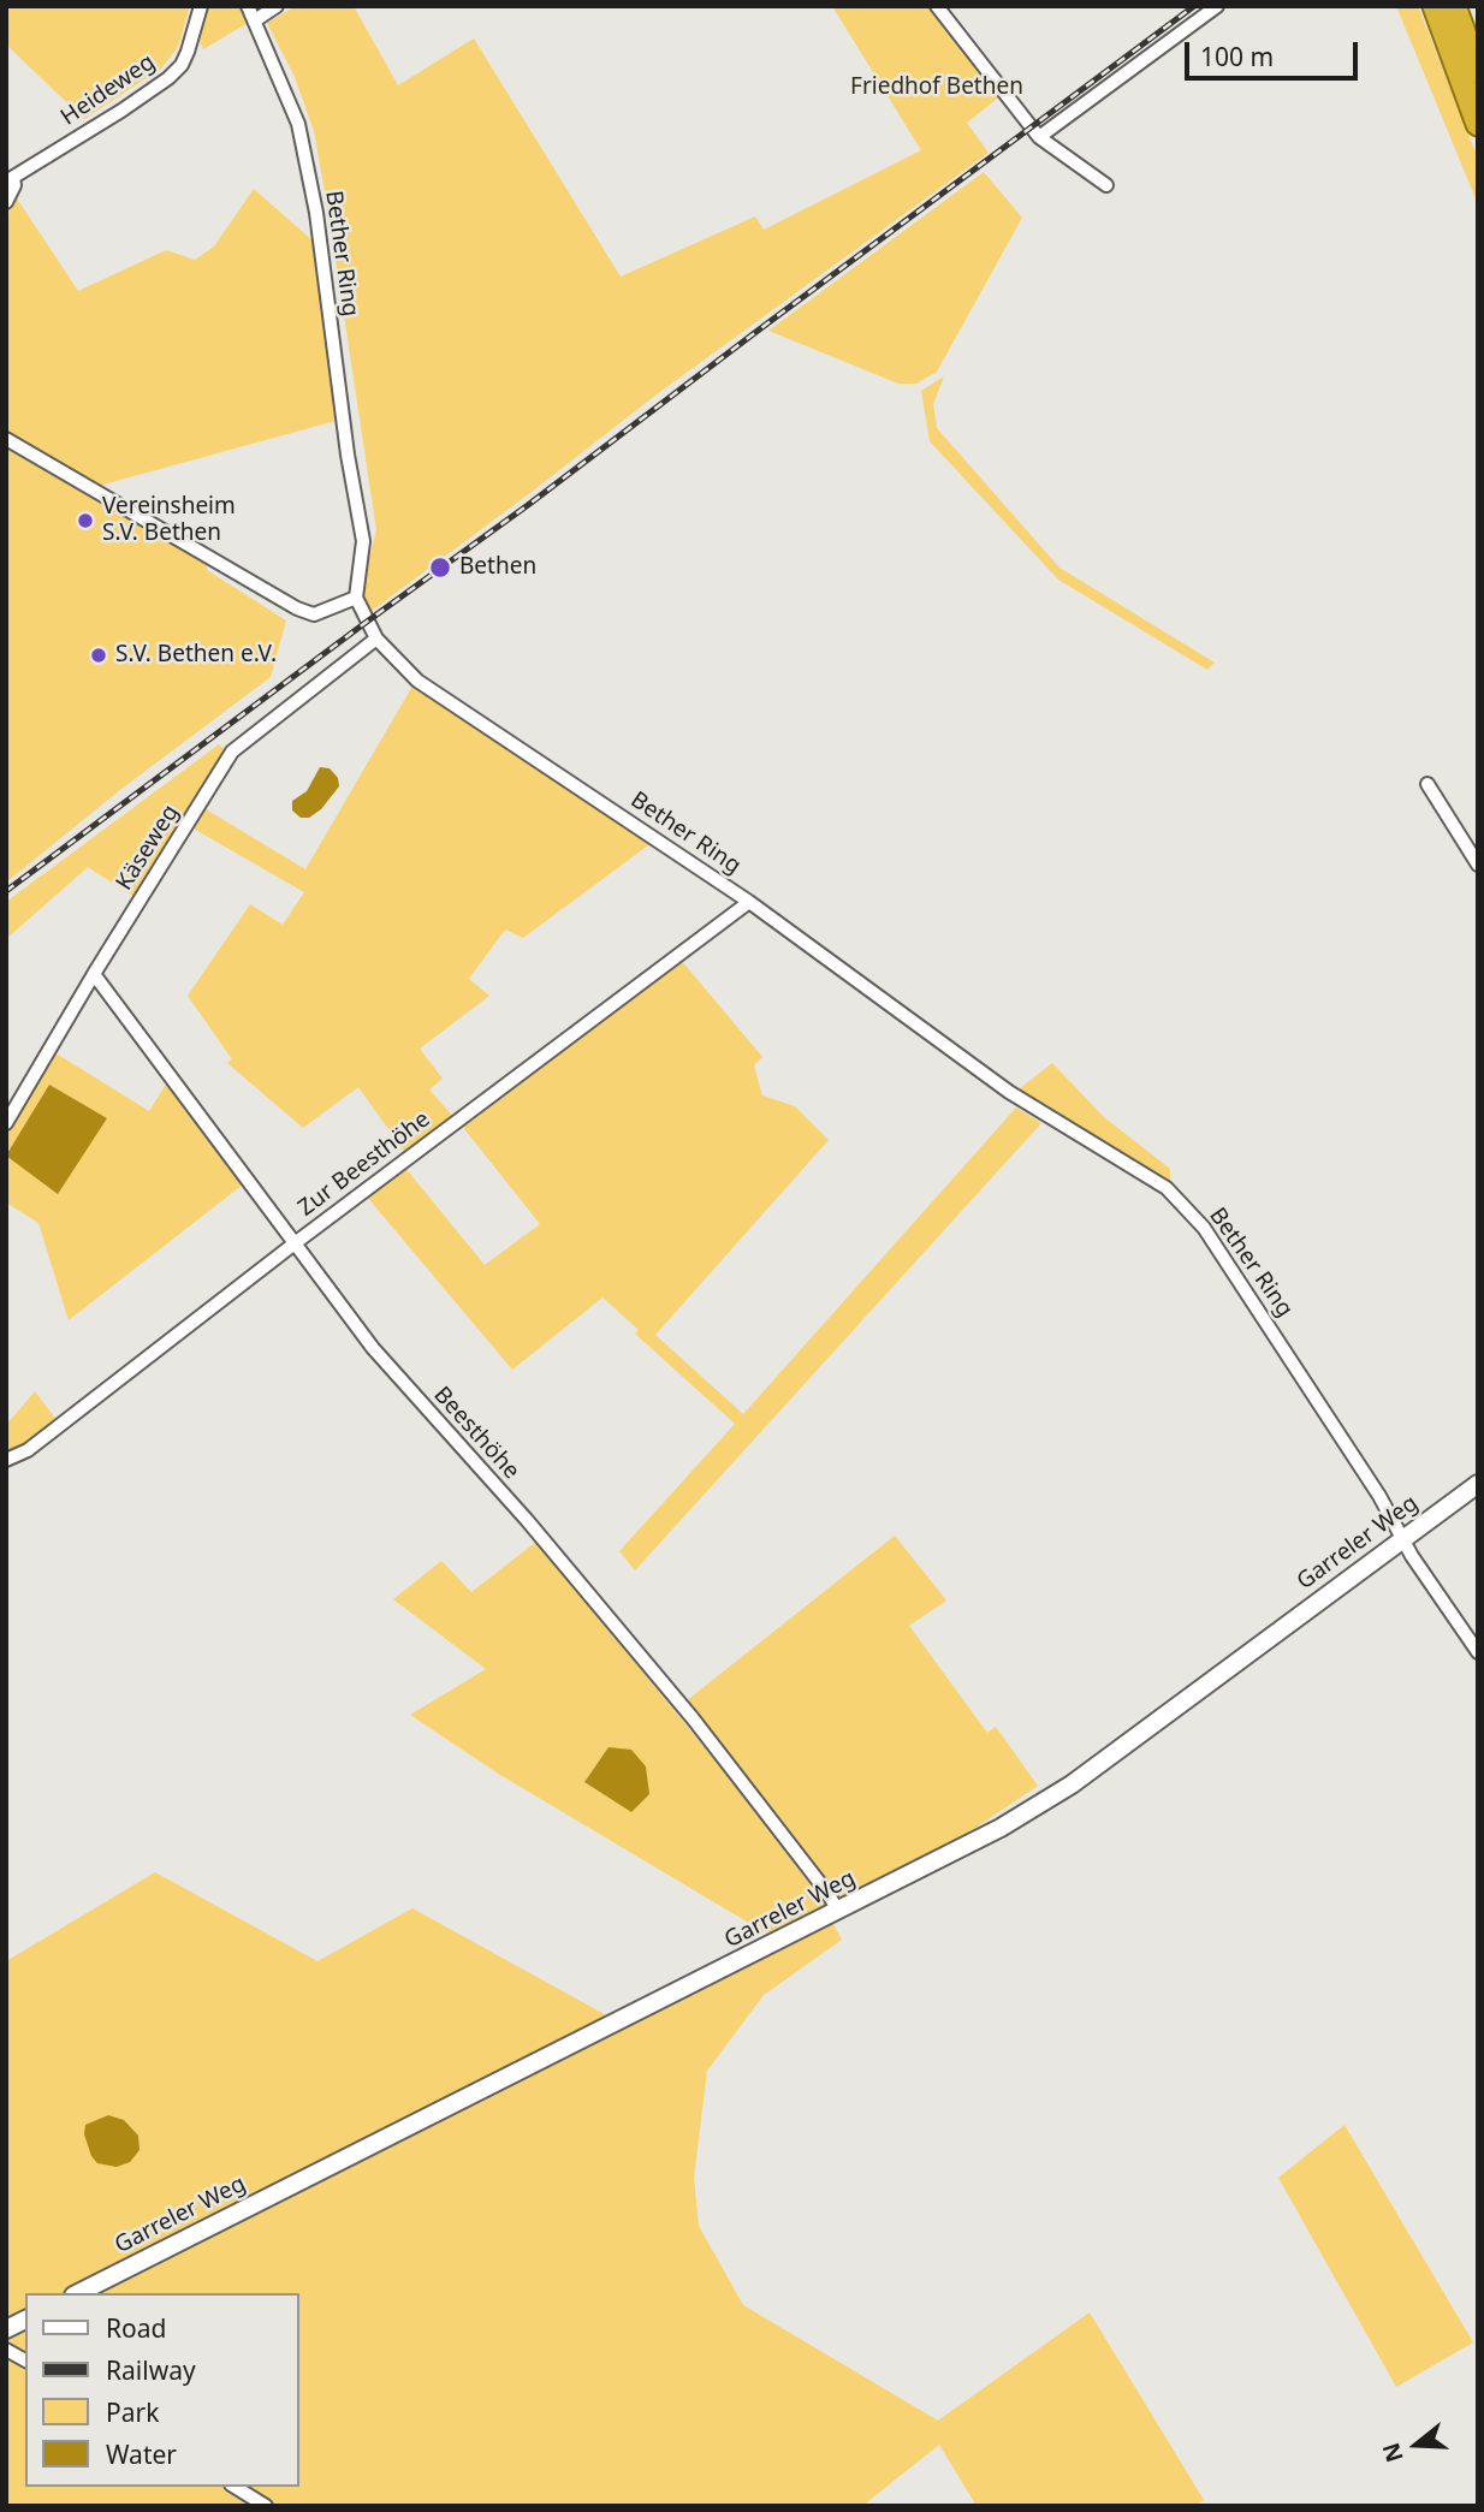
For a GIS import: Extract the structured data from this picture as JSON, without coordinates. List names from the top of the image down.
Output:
{
  "streets": {
    "street": [
      "Heideweg",
      "Bether Ring",
      "Käseweg",
      "Zur Beesthöhe",
      "Beesthöhe",
      "Garreler Weg"
    ]
  },
  "crossings": [
    ["Bether Ring", "Käseweg"],
    ["Bether Ring", "Zur Beesthöhe"],
    ["Bether Ring", "Garreler Weg"],
    ["Käseweg", "Beesthöhe"],
    ["Zur Beesthöhe", "Beesthöhe"],
    ["Beesthöhe", "Garreler Weg"]
  ],
  "parks": ["Friedhof Bethen"],
  "places": ["Vereinsheim S.V. Bethen", "Bethen", "S.V. Bethen e.V."],
  "legend": [
    "Road",
    "Railway",
    "Park",
    "Water"
  ],
  "scale_bar": "100 m",
  "north": "left"
}
